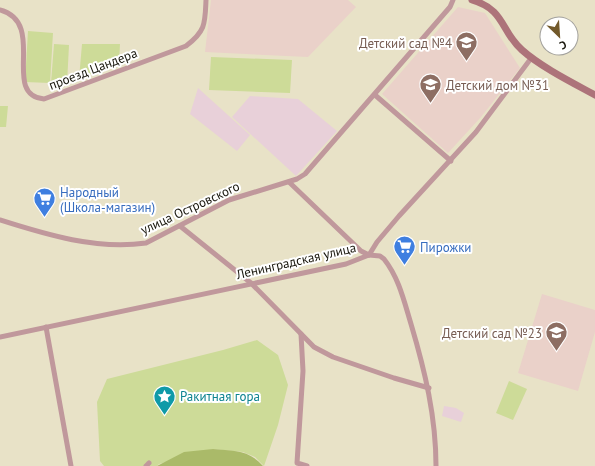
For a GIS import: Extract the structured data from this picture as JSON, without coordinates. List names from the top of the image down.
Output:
{
  "streets": {
    "street": ["проезд Цандера", "улица Островского", "Ленинградская улица"]
  },
  "places": {
    "school or university": ["Детский сад №4", "Детский дом №31", "Детский сад №23"],
    "supermarket": ["Народный (Школа-магазин)", "Пирожки"],
    "place": ["Ракитная гора"]
  },
  "north": "bottom right"
}
